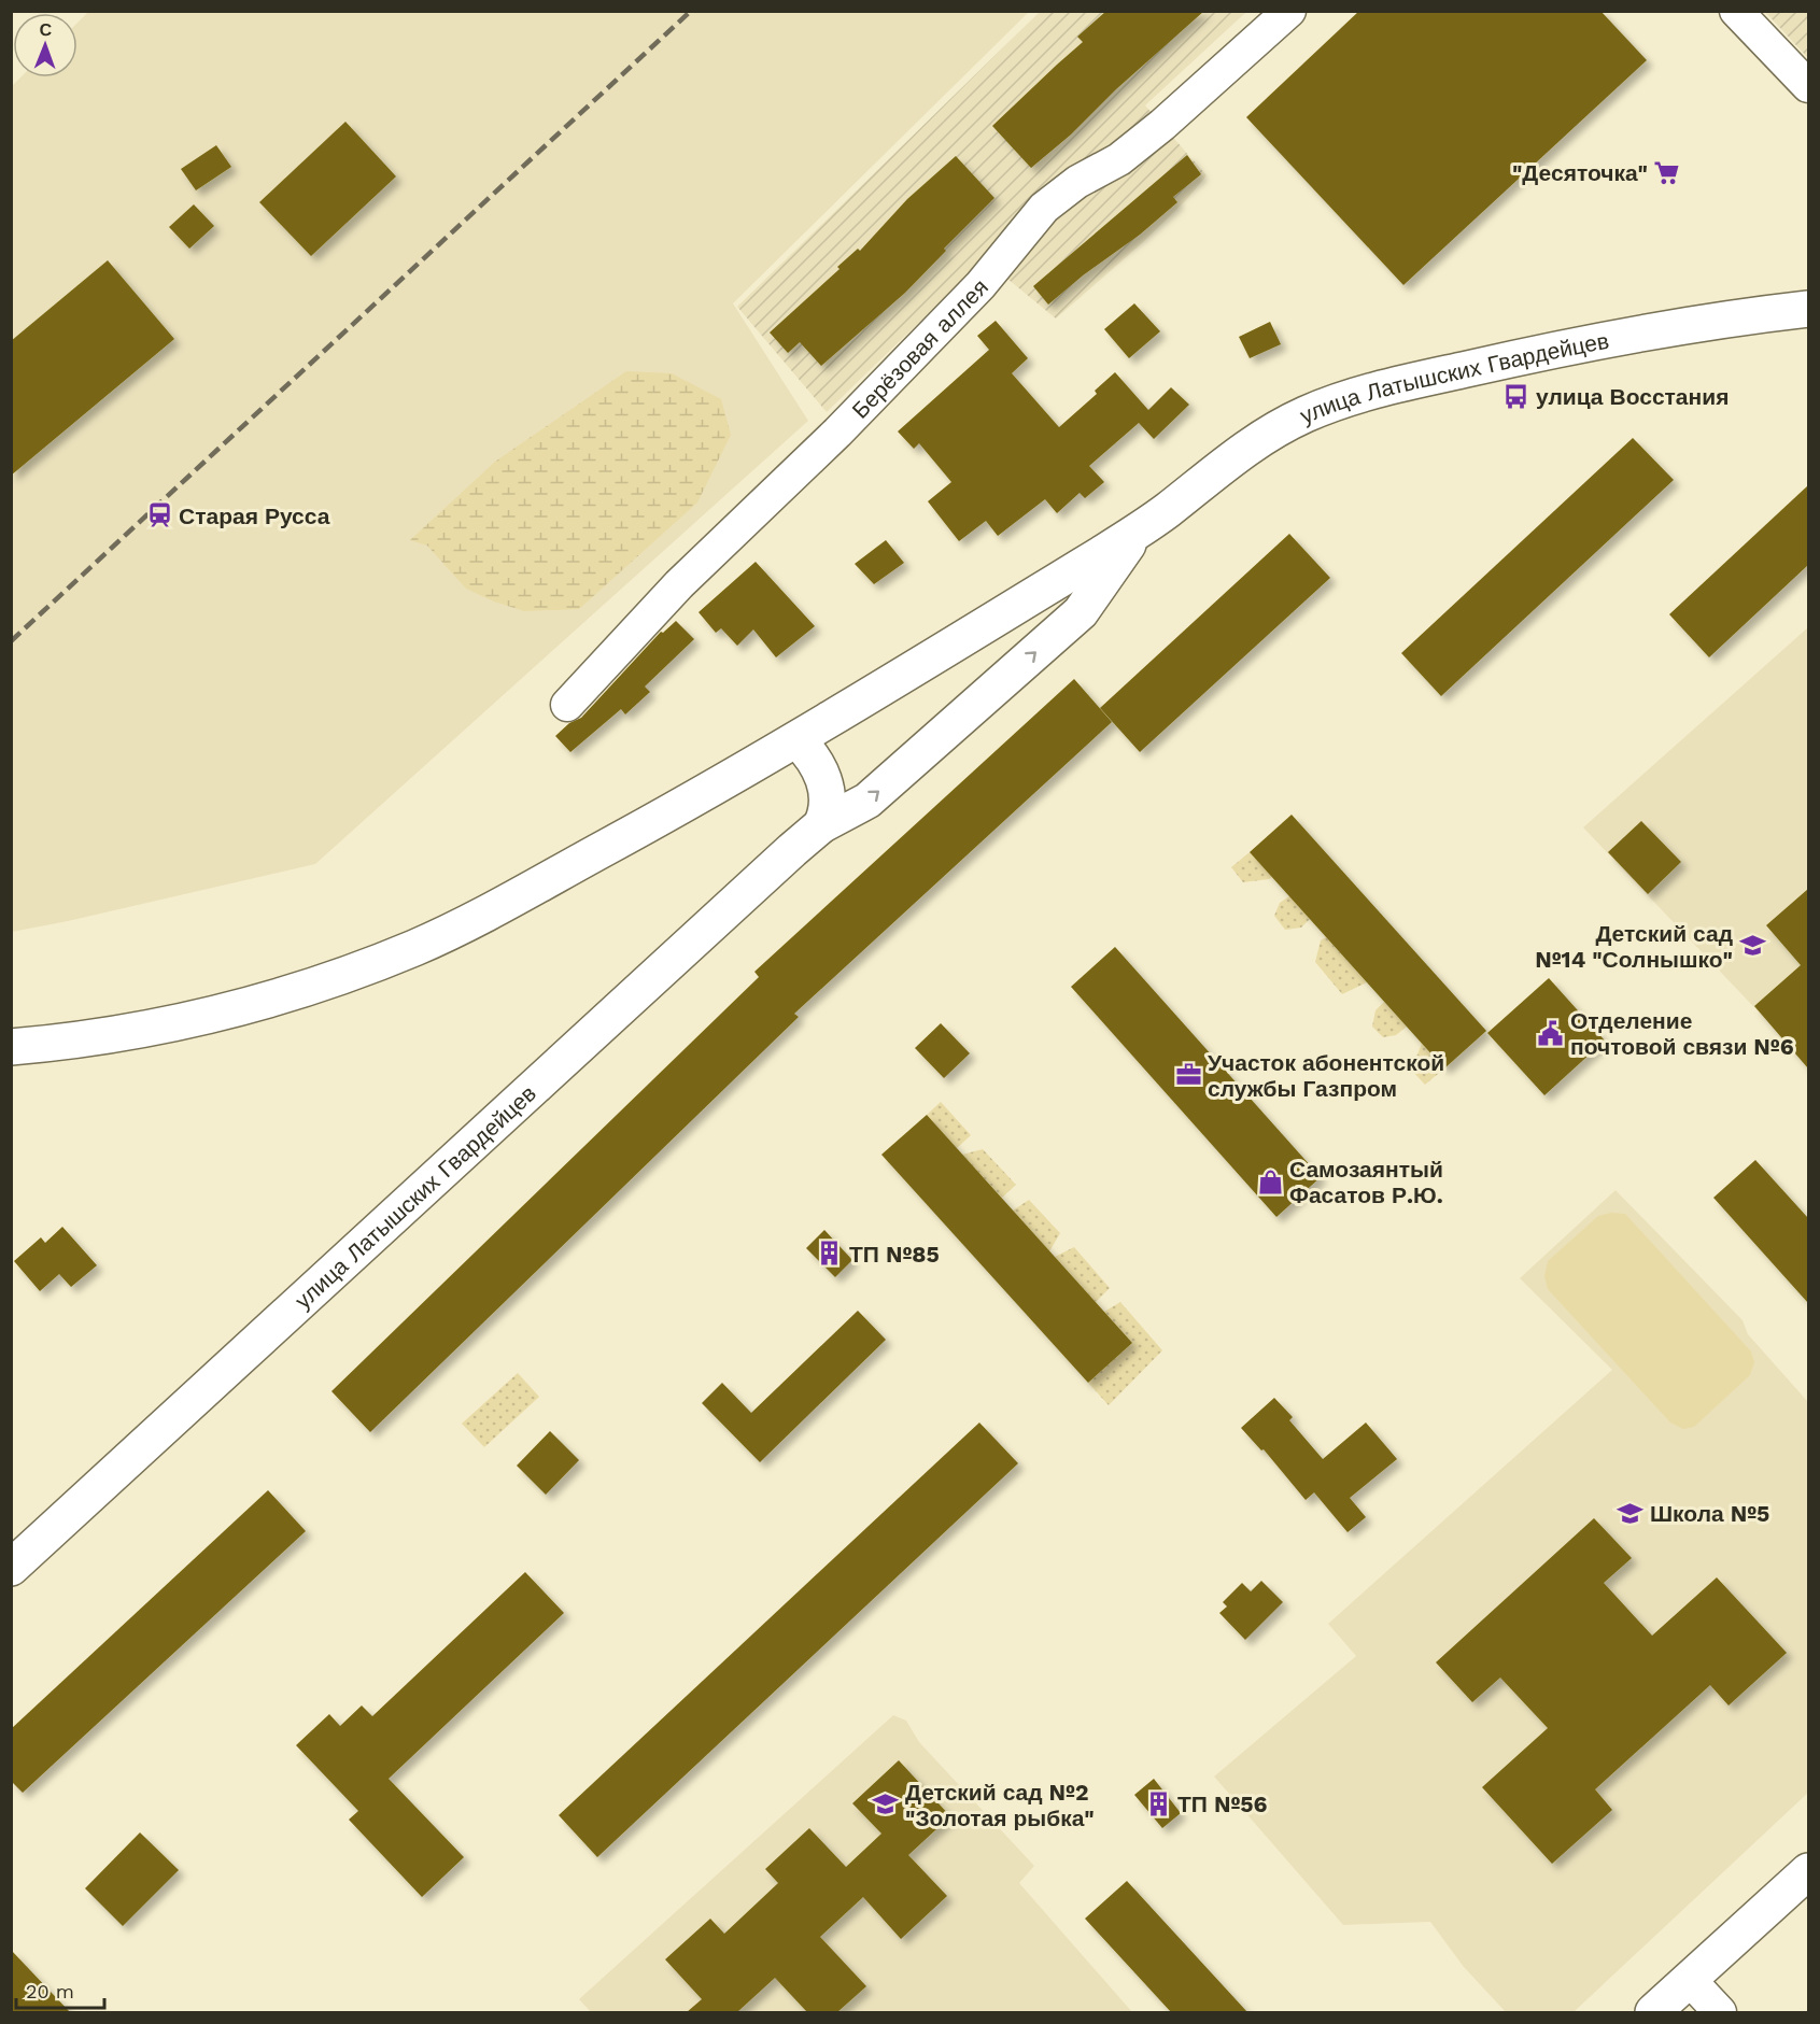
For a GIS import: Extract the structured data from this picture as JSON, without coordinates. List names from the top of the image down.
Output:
{
  "streets": {
    "main road": ["улица Латышских Гвардейцев"],
    "street": ["Берёзовая аллея"]
  },
  "places": {
    "supermarket": ["\"Десяточка\""],
    "bus stop": ["улица Восстания"],
    "station": ["Старая Русса"],
    "school or university": ["Детский сад №14 \"Солнышко\"", "Школа №5", "Детский сад №2 \"Золотая рыбка\""],
    "public building": ["Отделение почтовой связи №6"],
    "office": ["Участок абонентской службы Газпром"],
    "shop": ["Самозаянтый Фасатов Р.Ю."],
    "building": ["ТП №85", "ТП №56"]
  },
  "scale_bar": "20 m",
  "north": "top"
}
